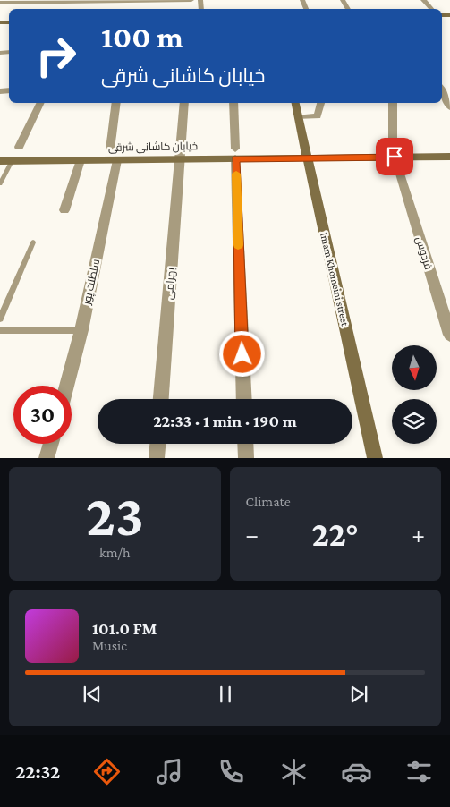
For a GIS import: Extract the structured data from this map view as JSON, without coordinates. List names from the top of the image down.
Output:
{
  "streets": {
    "main road": ["خیابان کاشانی شرقی", "Imam Khomeini street"],
    "street": ["فردوس", "سلطنت پور", "بهرامی"]
  },
  "crossings": [
    ["خیابان کاشانی شرقی", "Imam Khomeini street"],
    ["خیابان کاشانی شرقی", "سلطنت پور"],
    ["خیابان کاشانی شرقی", "بهرامی"]
  ],
  "north": "bottom",
  "page": {
    "turn": ["100 m", "خیابان کاشانی شرقی"],
    "limit": "30",
    "trip": "22:33 · 1 min · 190 m",
    "tile": [
      ["23", "km/h"],
      "Climate"
    ],
    "heat": ["−", "22°", "+"],
    "song": ["101.0 FM", "Music"],
    "tabs": "22:32"
  }
}
